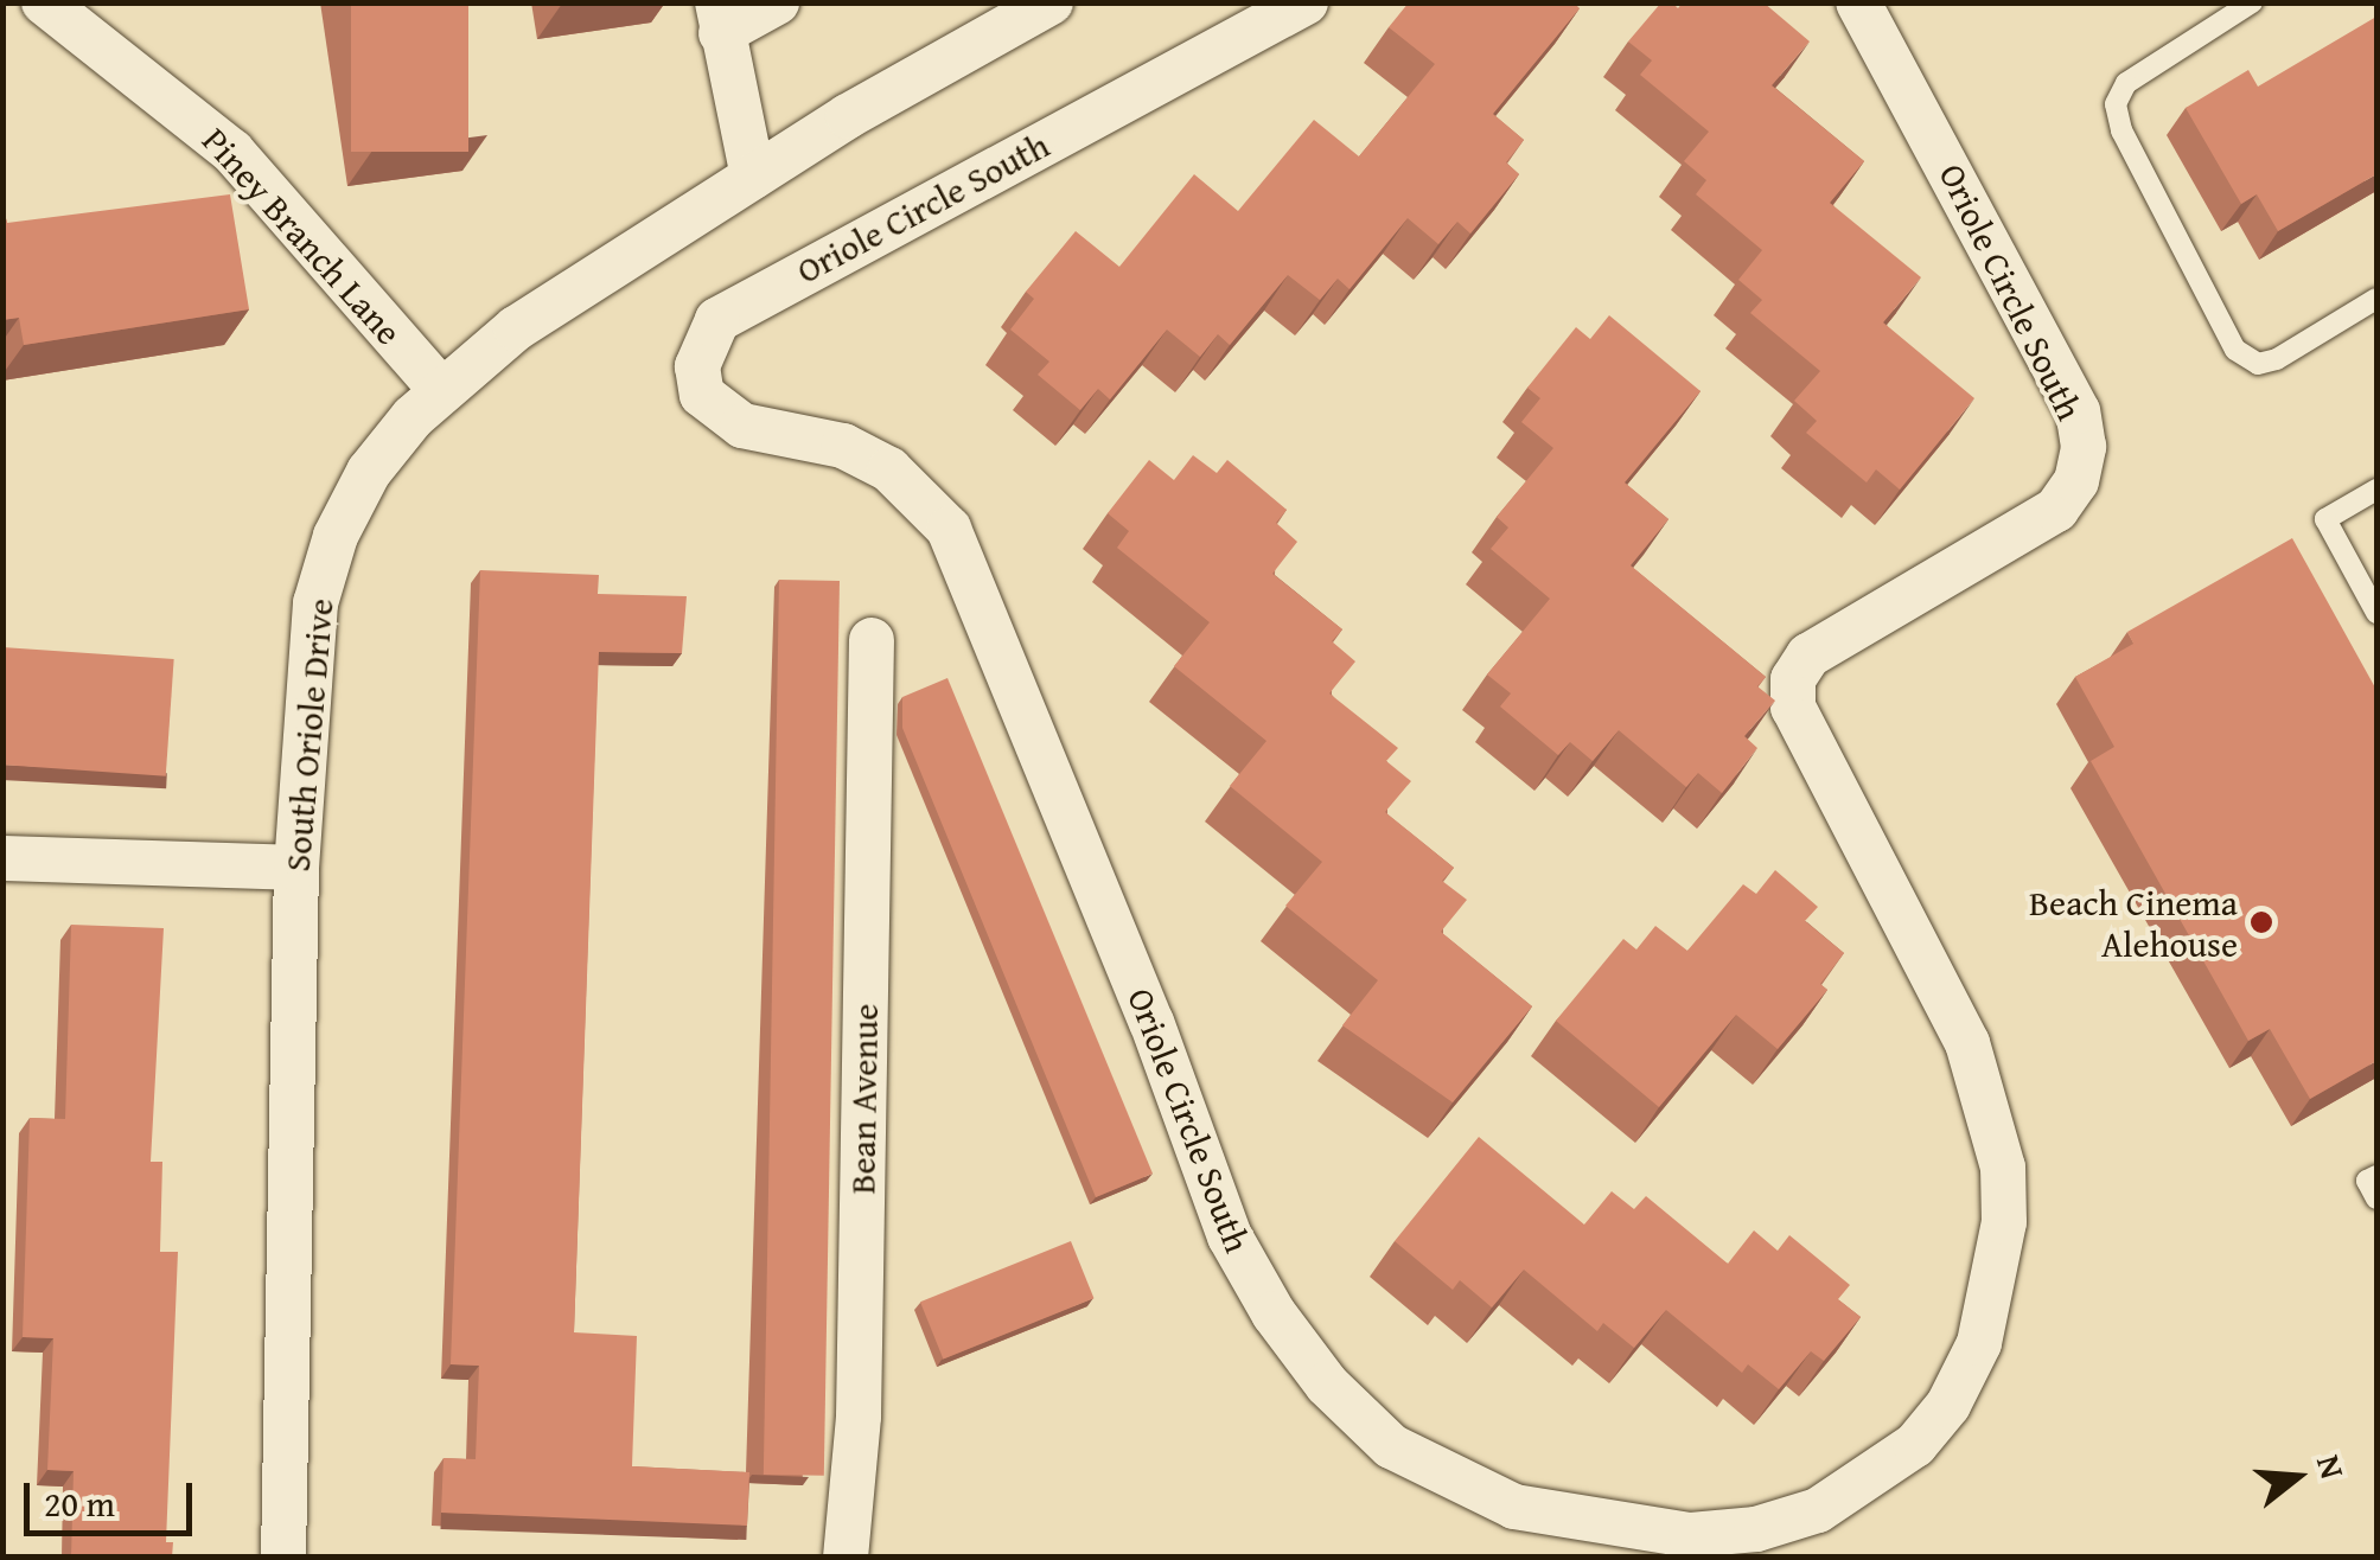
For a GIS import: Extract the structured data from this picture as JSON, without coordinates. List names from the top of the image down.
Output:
{
  "streets": {
    "street": [
      "Oriole Circle South",
      "Piney Branch Lane",
      "South Oriole Drive",
      "Bean Avenue"
    ]
  },
  "crossings": [
    ["Piney Branch Lane", "South Oriole Drive"]
  ],
  "places": ["Beach Cinema Alehouse"],
  "scale_bar": "20 m",
  "north": "right"
}
